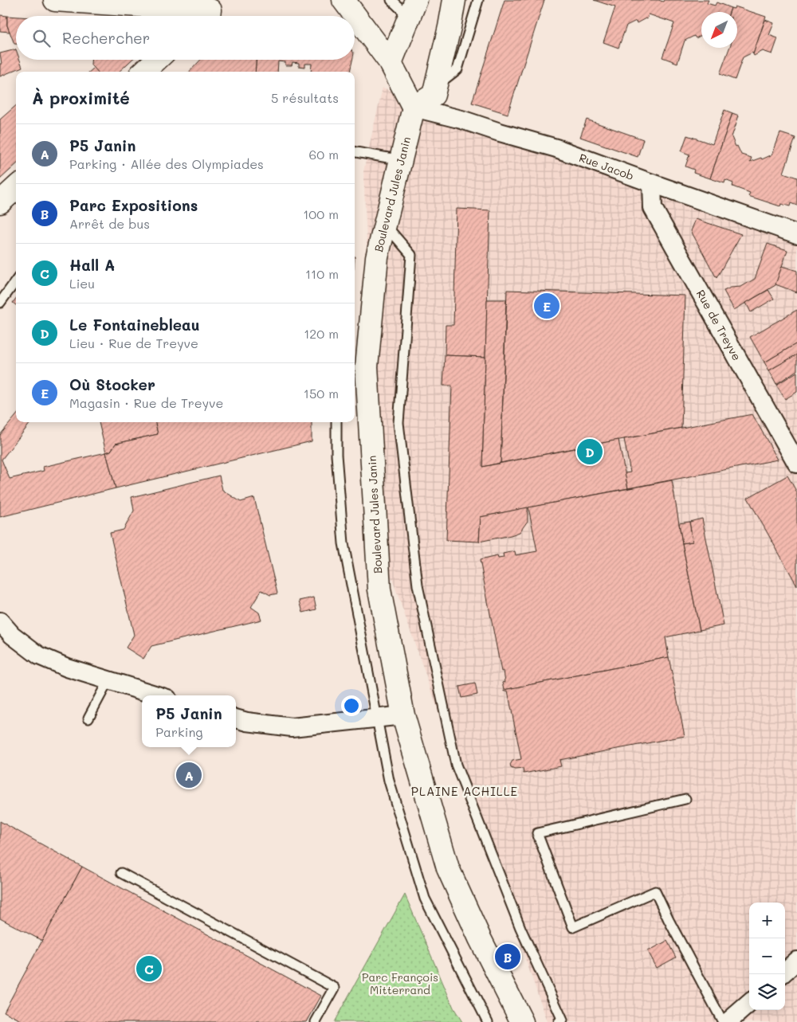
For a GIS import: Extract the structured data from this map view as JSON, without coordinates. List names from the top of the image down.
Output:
{
  "streets": {
    "main road": ["Boulevard Jules Janin"],
    "street": ["Rue Jacob", "Rue de Treyve"]
  },
  "crossings": [
    ["Rue Jacob", "Boulevard Jules Janin"],
    ["Rue Jacob", "Rue de Treyve"]
  ],
  "districts": ["PLAINE ACHILLE"],
  "parks": ["Parc François Mitterrand"],
  "north": "bottom left",
  "page": {
    "search": "Rechercher",
    "heading": ["À proximité", "5 résultats"],
    "list": [
      {
        "mark": "A",
        "name": "P5 Janin",
        "note": "Parking · Allée des Olympiades",
        "value": "60 m"
      },
      {
        "mark": "B",
        "name": "Parc Expositions",
        "note": "Arrêt de bus",
        "value": "100 m"
      },
      {
        "mark": "C",
        "name": "Hall A",
        "note": "Lieu",
        "value": "110 m"
      },
      {
        "mark": "D",
        "name": "Le Fontainebleau",
        "note": "Lieu · Rue de Treyve",
        "value": "120 m"
      },
      {
        "mark": "E",
        "name": "Où Stocker",
        "note": "Magasin · Rue de Treyve",
        "value": "150 m"
      }
    ],
    "pins": [
      "E",
      "D",
      "A",
      "B",
      "C"
    ],
    "popup": ["P5 Janin", "Parking"],
    "map_buttons": ["+", "−"]
  }
}
